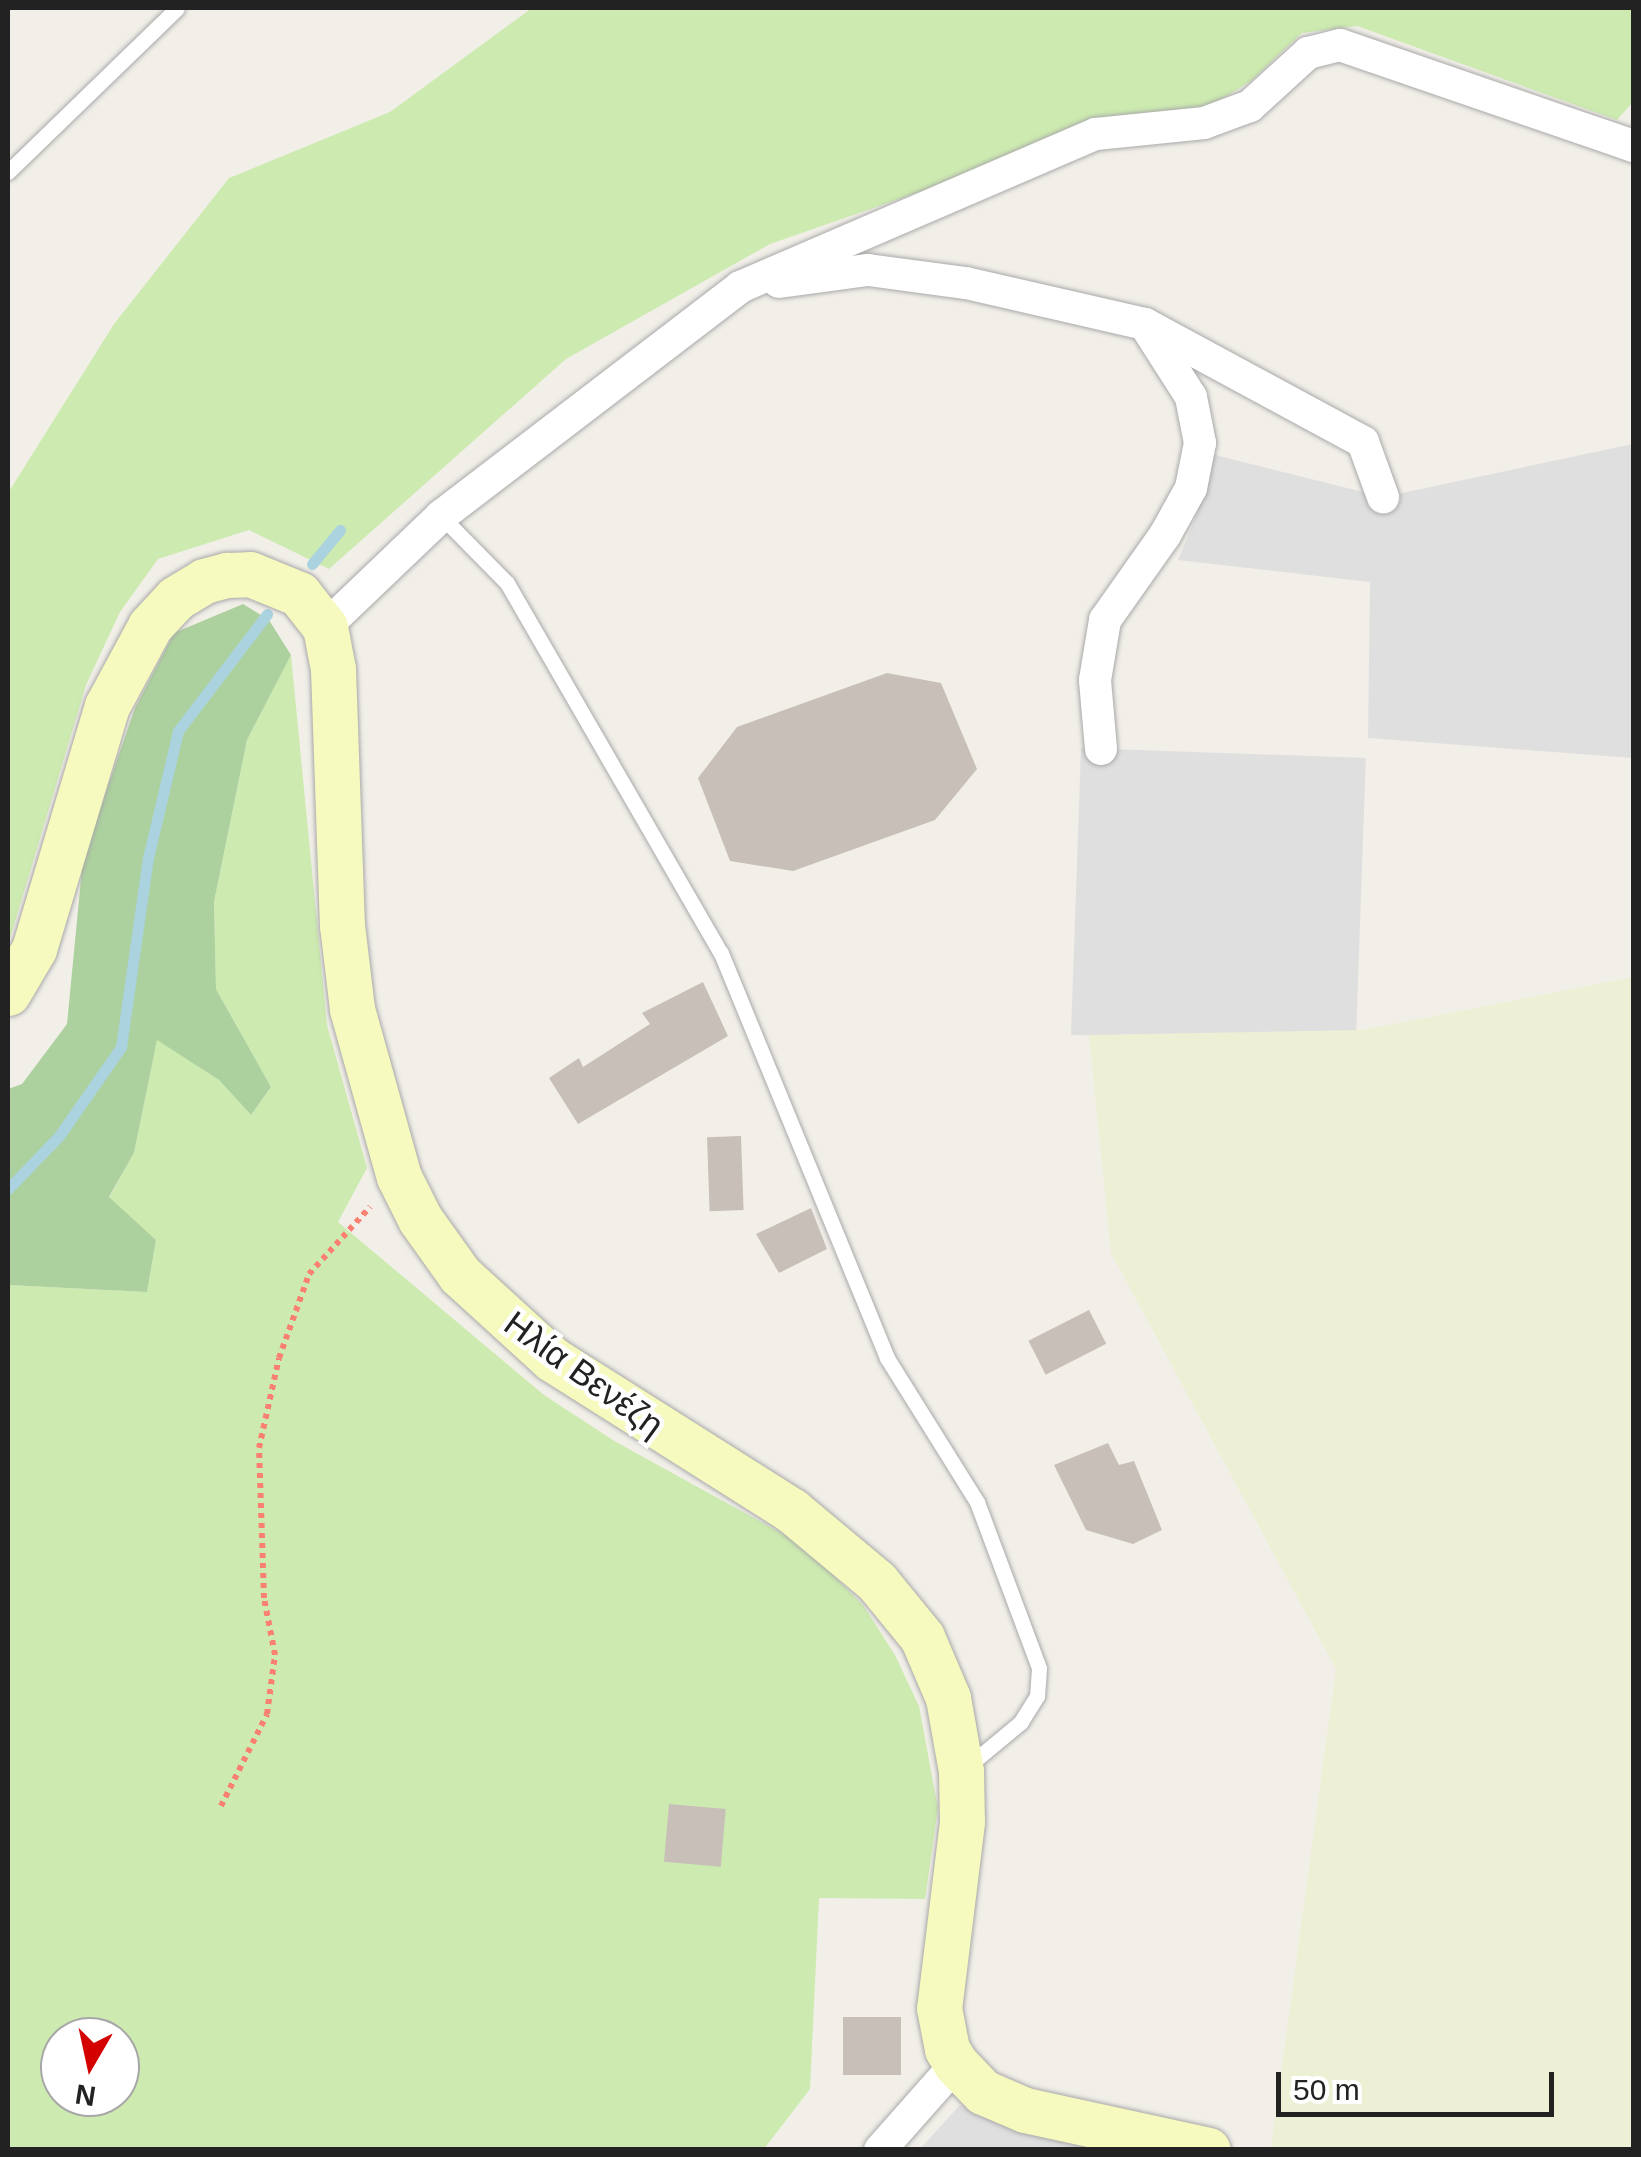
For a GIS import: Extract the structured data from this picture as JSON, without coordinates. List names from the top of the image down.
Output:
{
  "streets": {
    "street": ["Ηλία Βενέζη"]
  },
  "scale_bar": "50 m",
  "north": "bottom"
}
